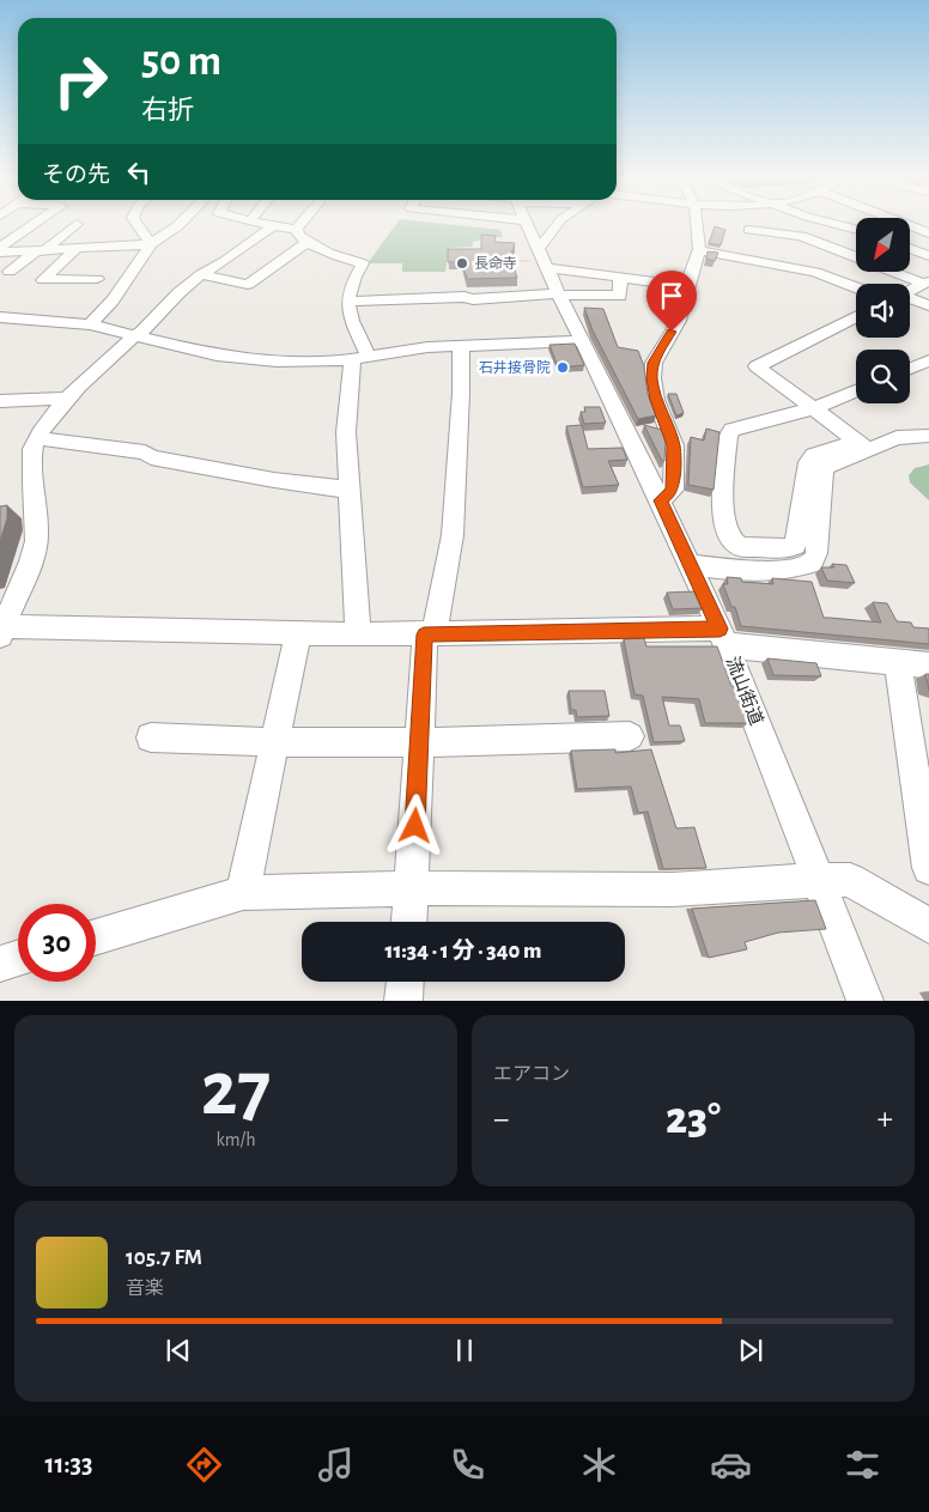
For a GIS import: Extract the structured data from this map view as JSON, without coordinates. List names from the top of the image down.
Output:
{
  "streets": {
    "street": ["流山街道"]
  },
  "places": ["長命寺", "石井接骨院"],
  "north": "bottom left",
  "page": {
    "turn": ["50 m", "右折"],
    "then": "その先",
    "limit": "30",
    "trip": "11:34 · 1 分 · 340 m",
    "tile": [
      ["27", "km/h"],
      "エアコン"
    ],
    "heat": ["−", "23°", "+"],
    "song": ["105.7 FM", "音楽"],
    "tabs": "11:33"
  }
}
